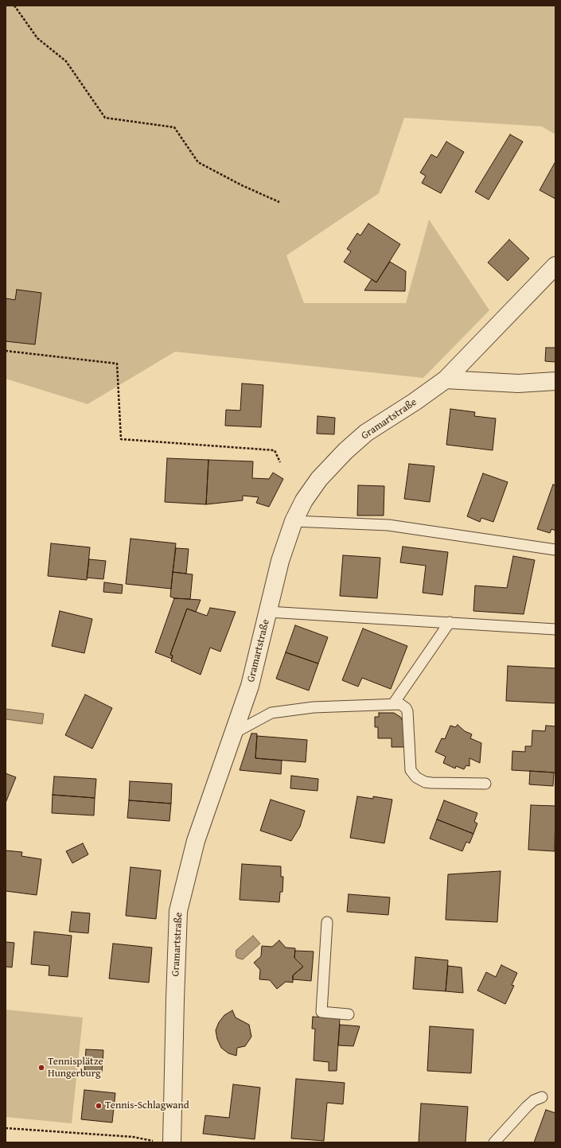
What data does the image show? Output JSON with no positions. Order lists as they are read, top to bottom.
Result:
{
  "streets": {
    "street": ["Gramartstraße"]
  },
  "places": ["Tennisplätze Hungerburg", "Tennis-Schlagwand"]
}
